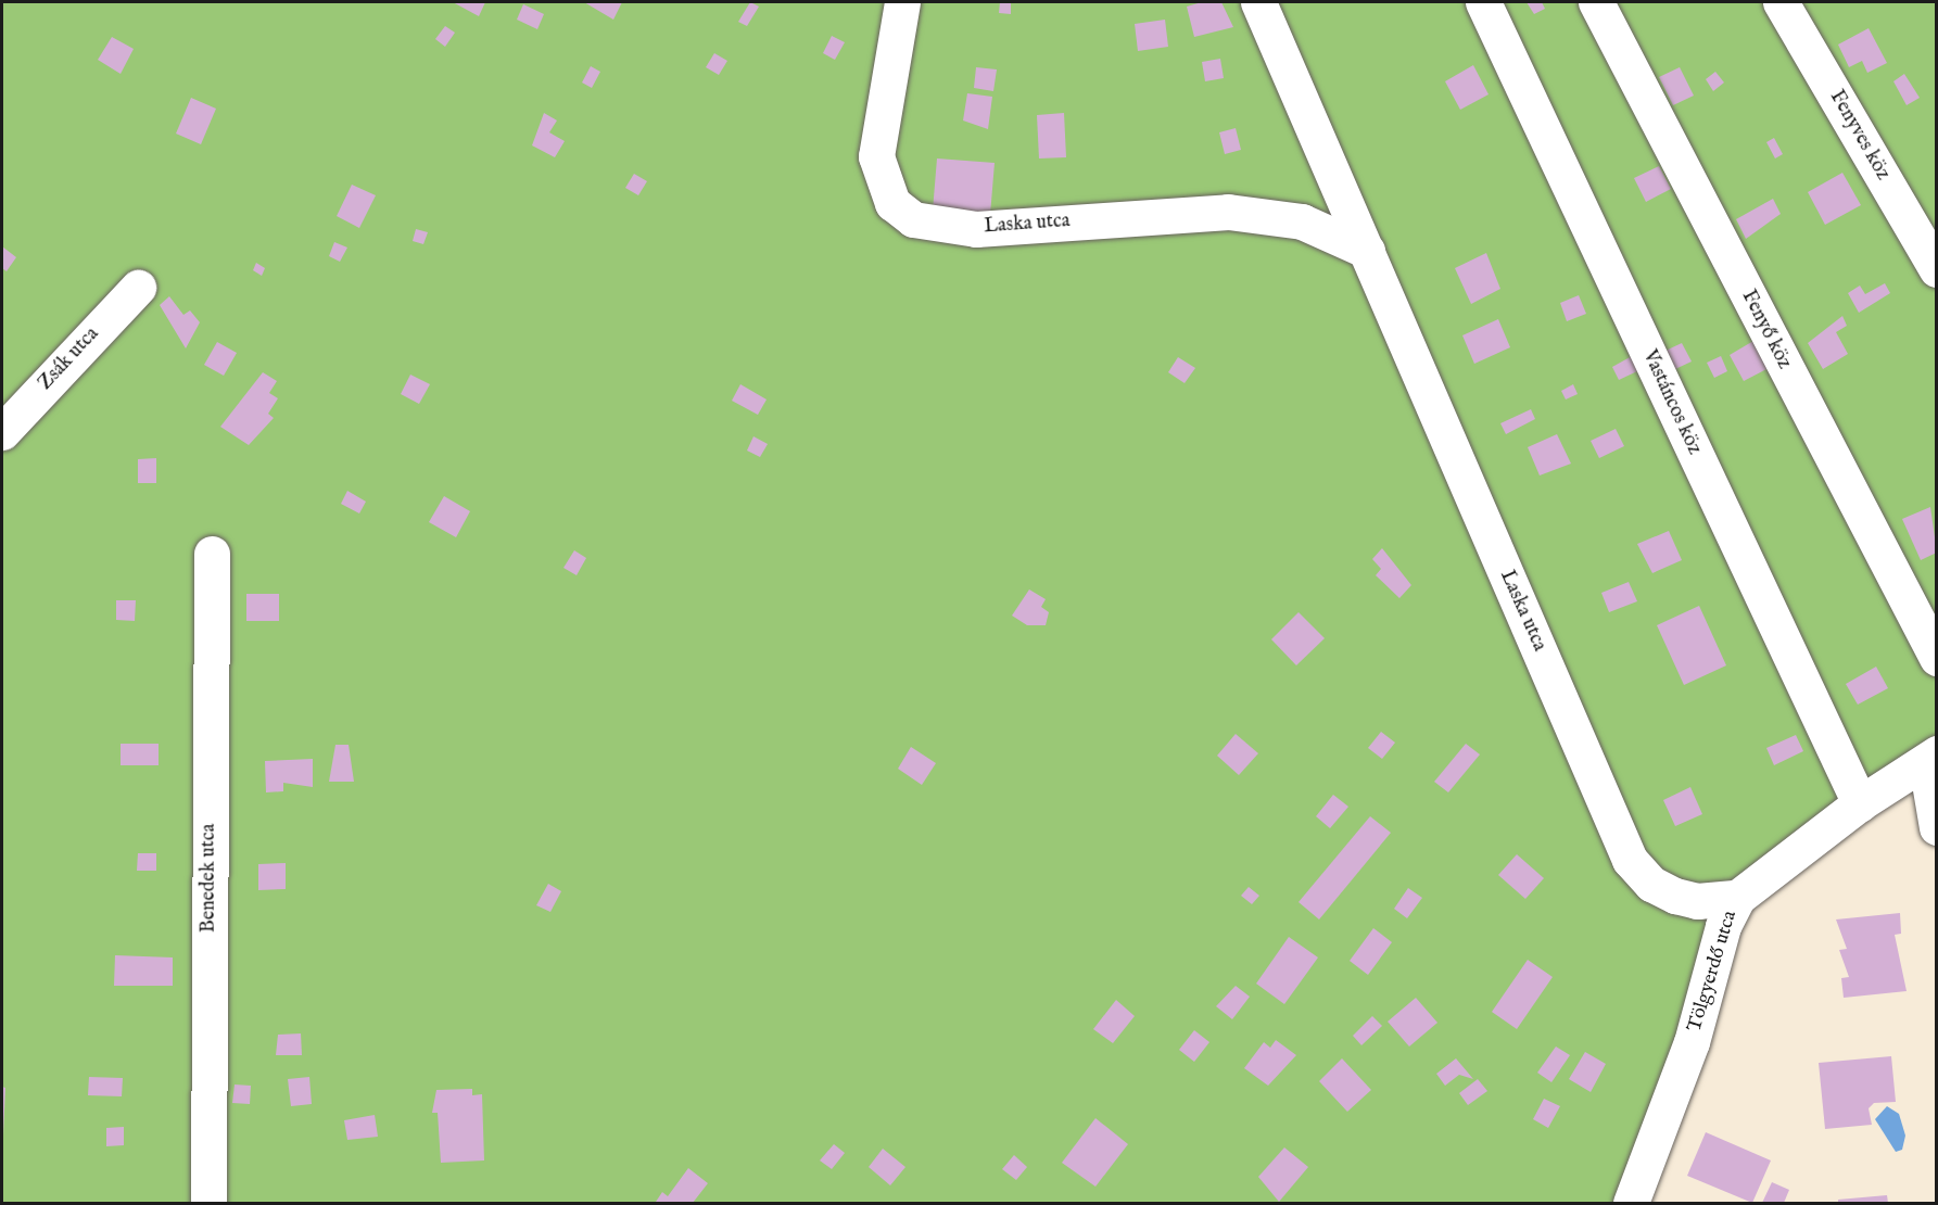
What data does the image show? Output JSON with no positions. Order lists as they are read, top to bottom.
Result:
{
  "streets": {
    "street": [
      "Fenyves köz",
      "Laska utca",
      "Fenyő köz",
      "Zsák utca",
      "Vastáncos köz",
      "Benedek utca",
      "Tölgyerdő utca"
    ]
  },
  "crossings": [
    ["Laska utca", "Tölgyerdő utca"],
    ["Vastáncos köz", "Tölgyerdő utca"]
  ]
}
